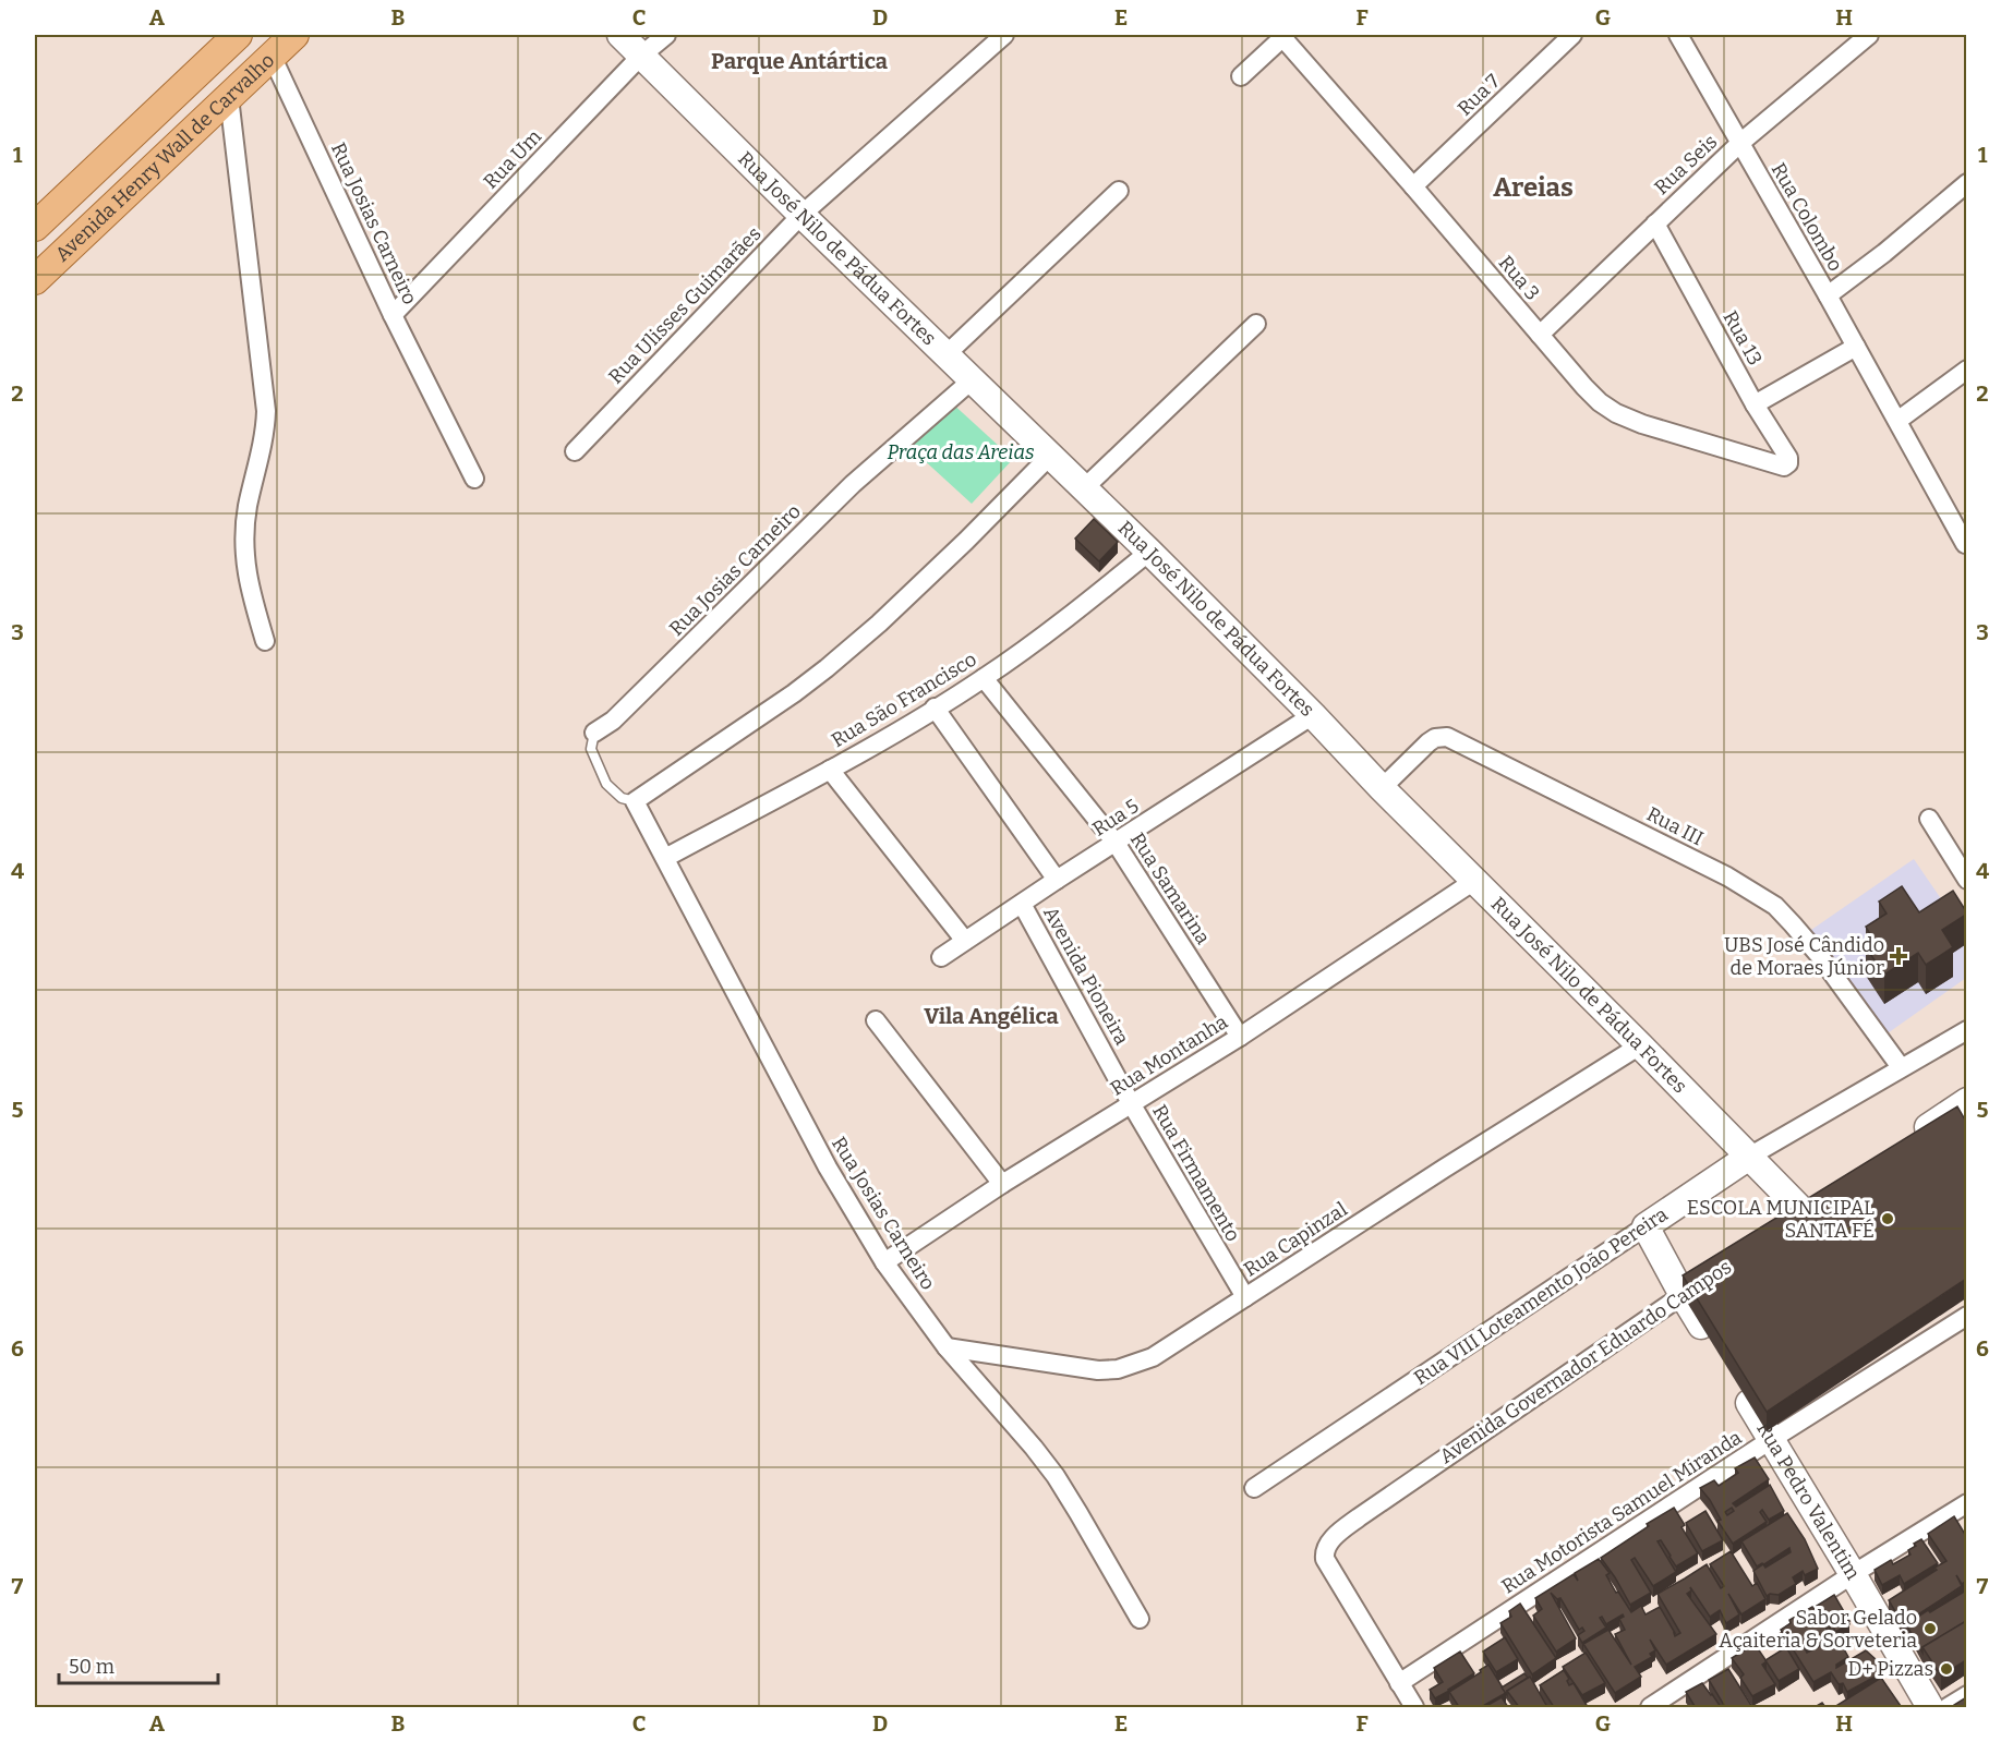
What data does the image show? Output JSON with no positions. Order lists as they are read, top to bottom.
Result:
{
  "streets": {
    "main road": ["Avenida Henry Wall de Carvalho"],
    "street": [
      "Rua 7",
      "Rua Um",
      "Rua Seis",
      "Rua Colombo",
      "Rua Josias Carneiro",
      "Rua José Nilo de Pádua Fortes",
      "Rua 3",
      "Rua Ulisses Guimarães",
      "Rua 13",
      "Rua São Francisco",
      "Rua 5",
      "Rua III",
      "Rua Samarina",
      "Avenida Pioneira",
      "Rua Montanha",
      "Rua Firmamento",
      "Rua Capinzal",
      "Rua VIII Loteamento João Pereira",
      "Avenida Governador Eduardo Campos",
      "Rua Pedro Valentim",
      "Rua Motorista Samuel Miranda"
    ]
  },
  "crossings": [
    ["Rua 7", "Rua 3"],
    ["Avenida Henry Wall de Carvalho", "Rua Josias Carneiro"],
    ["Rua Um", "Rua Josias Carneiro"],
    ["Rua Um", "Rua José Nilo de Pádua Fortes"],
    ["Rua Seis", "Rua Colombo"],
    ["Rua Seis", "Rua 3"],
    ["Rua Seis", "Rua 13"],
    ["Rua Josias Carneiro", "Rua José Nilo de Pádua Fortes"],
    ["Rua Josias Carneiro", "Rua São Francisco"],
    ["Rua Josias Carneiro", "Rua Montanha"],
    ["Rua Josias Carneiro", "Rua Capinzal"],
    ["Rua José Nilo de Pádua Fortes", "Rua Ulisses Guimarães"],
    ["Rua José Nilo de Pádua Fortes", "Rua São Francisco"],
    ["Rua José Nilo de Pádua Fortes", "Rua 5"],
    ["Rua José Nilo de Pádua Fortes", "Rua III"],
    ["Rua José Nilo de Pádua Fortes", "Rua Montanha"],
    ["Rua José Nilo de Pádua Fortes", "Rua Capinzal"],
    ["Rua José Nilo de Pádua Fortes", "Rua VIII Loteamento João Pereira"],
    ["Rua 3", "Rua 13"],
    ["Rua São Francisco", "Rua Samarina"],
    ["Rua 5", "Rua Samarina"],
    ["Rua 5", "Avenida Pioneira"],
    ["Rua III", "Rua VIII Loteamento João Pereira"],
    ["Rua Samarina", "Rua Montanha"],
    ["Avenida Pioneira", "Rua Montanha"],
    ["Avenida Pioneira", "Rua Firmamento"],
    ["Rua Montanha", "Rua Firmamento"],
    ["Rua Firmamento", "Rua Capinzal"],
    ["Avenida Governador Eduardo Campos", "Rua Motorista Samuel Miranda"],
    ["Rua Pedro Valentim", "Rua Motorista Samuel Miranda"]
  ],
  "districts": ["Parque Antártica", "Areias", "Vila Angélica"],
  "parks": ["Praça das Areias"],
  "places": {
    "health": ["UBS José Cândido de Moraes Júnior"],
    "other": ["ESCOLA MUNICIPAL SANTA FÉ", "Sabor Gelado Açaiteria & Sorveteria", "D+ Pizzas"]
  },
  "scale_bar": "50 m",
  "grid": {
    "columns": [
      "A",
      "B",
      "C",
      "D",
      "E",
      "F",
      "G",
      "H"
    ],
    "rows": [
      "1",
      "2",
      "3",
      "4",
      "5",
      "6",
      "7"
    ]
  }
}
